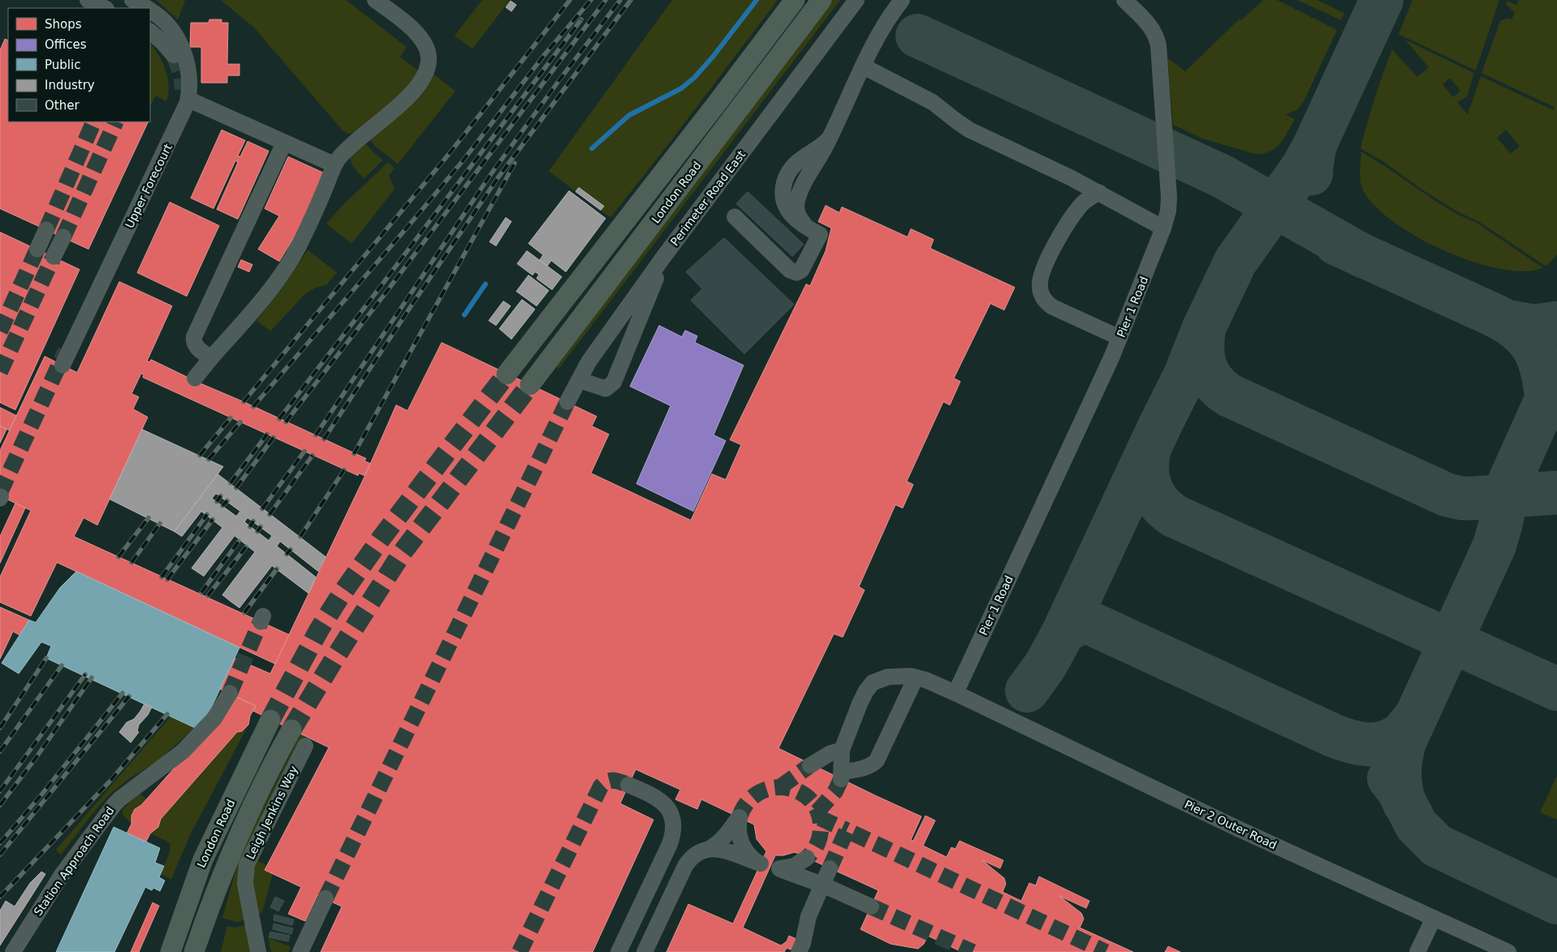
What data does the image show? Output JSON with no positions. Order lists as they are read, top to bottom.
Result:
{
  "streets": {
    "main road": ["London Road"],
    "street": [
      "Upper Forecourt",
      "Perimeter Road East",
      "Pier 1 Road",
      "Leigh Jenkins Way",
      "Pier 2 Outer Road",
      "Station Approach Road"
    ]
  },
  "crossings": [
    ["Pier 1 Road", "Pier 2 Outer Road"]
  ],
  "legend": [
    "Shops",
    "Offices",
    "Public",
    "Industry",
    "Other"
  ]
}
